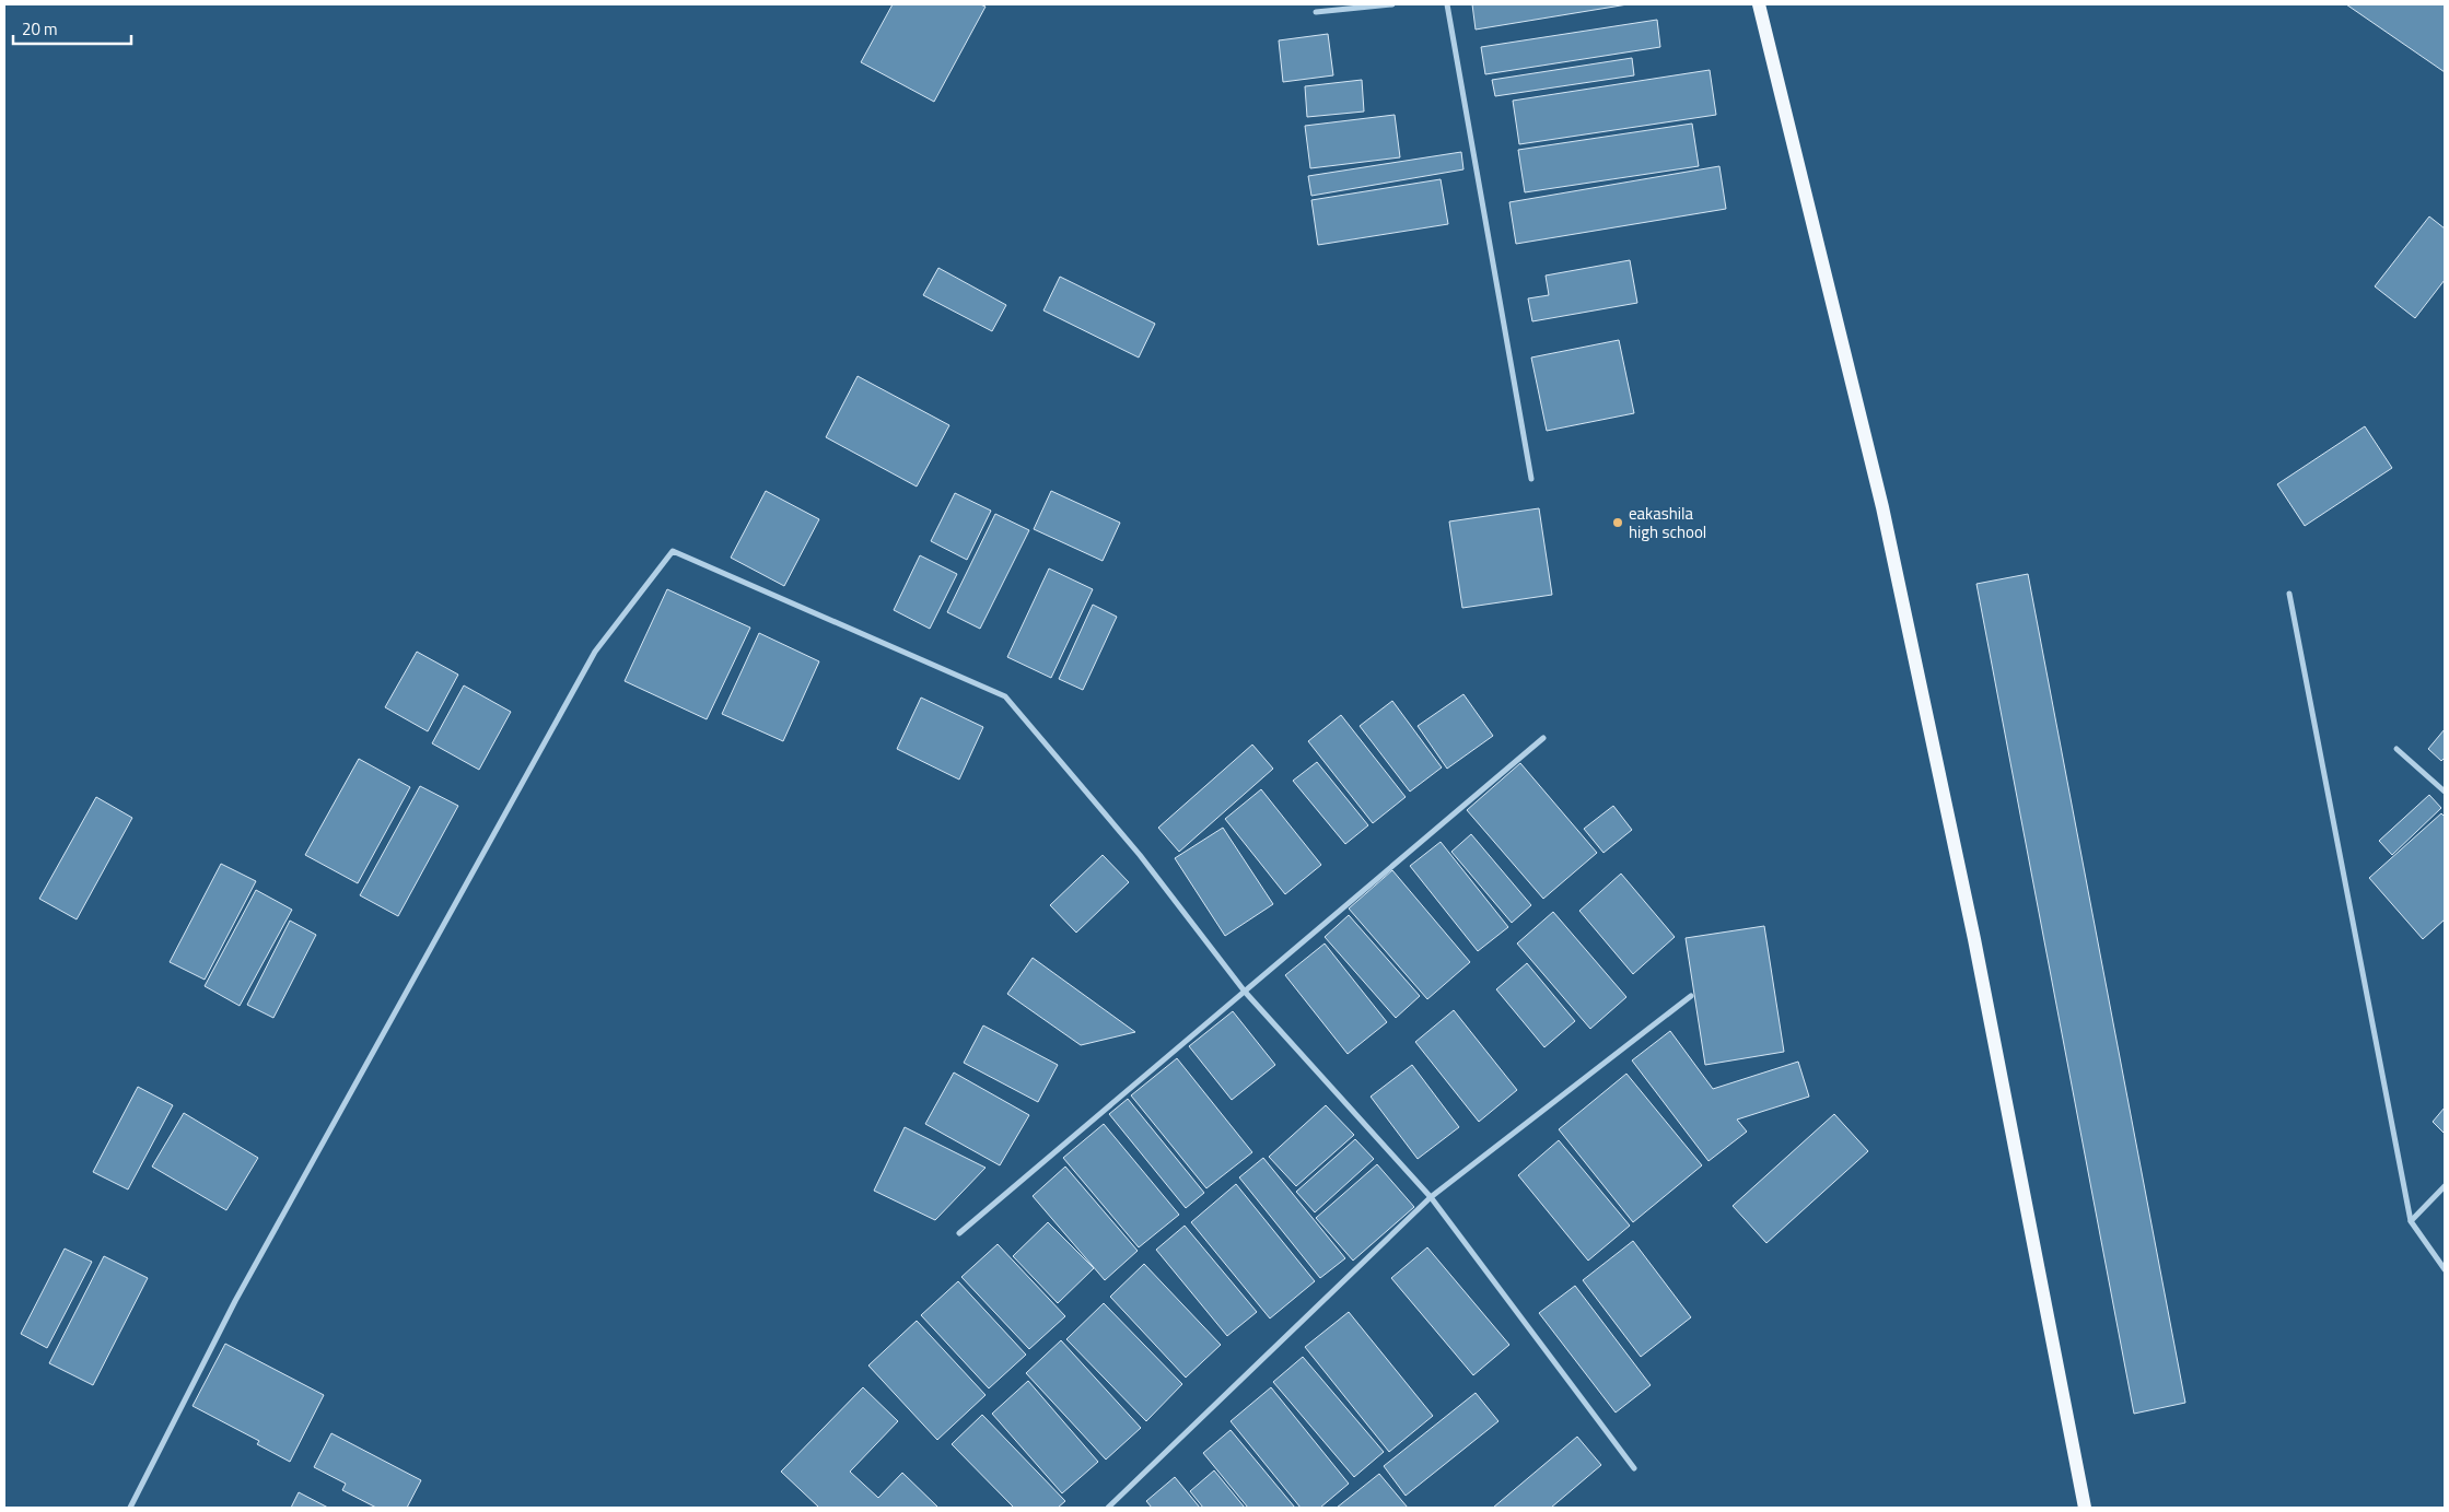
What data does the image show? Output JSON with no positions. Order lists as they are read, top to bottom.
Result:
{
  "places": ["eakashila high school"],
  "scale_bar": "20 m"
}
